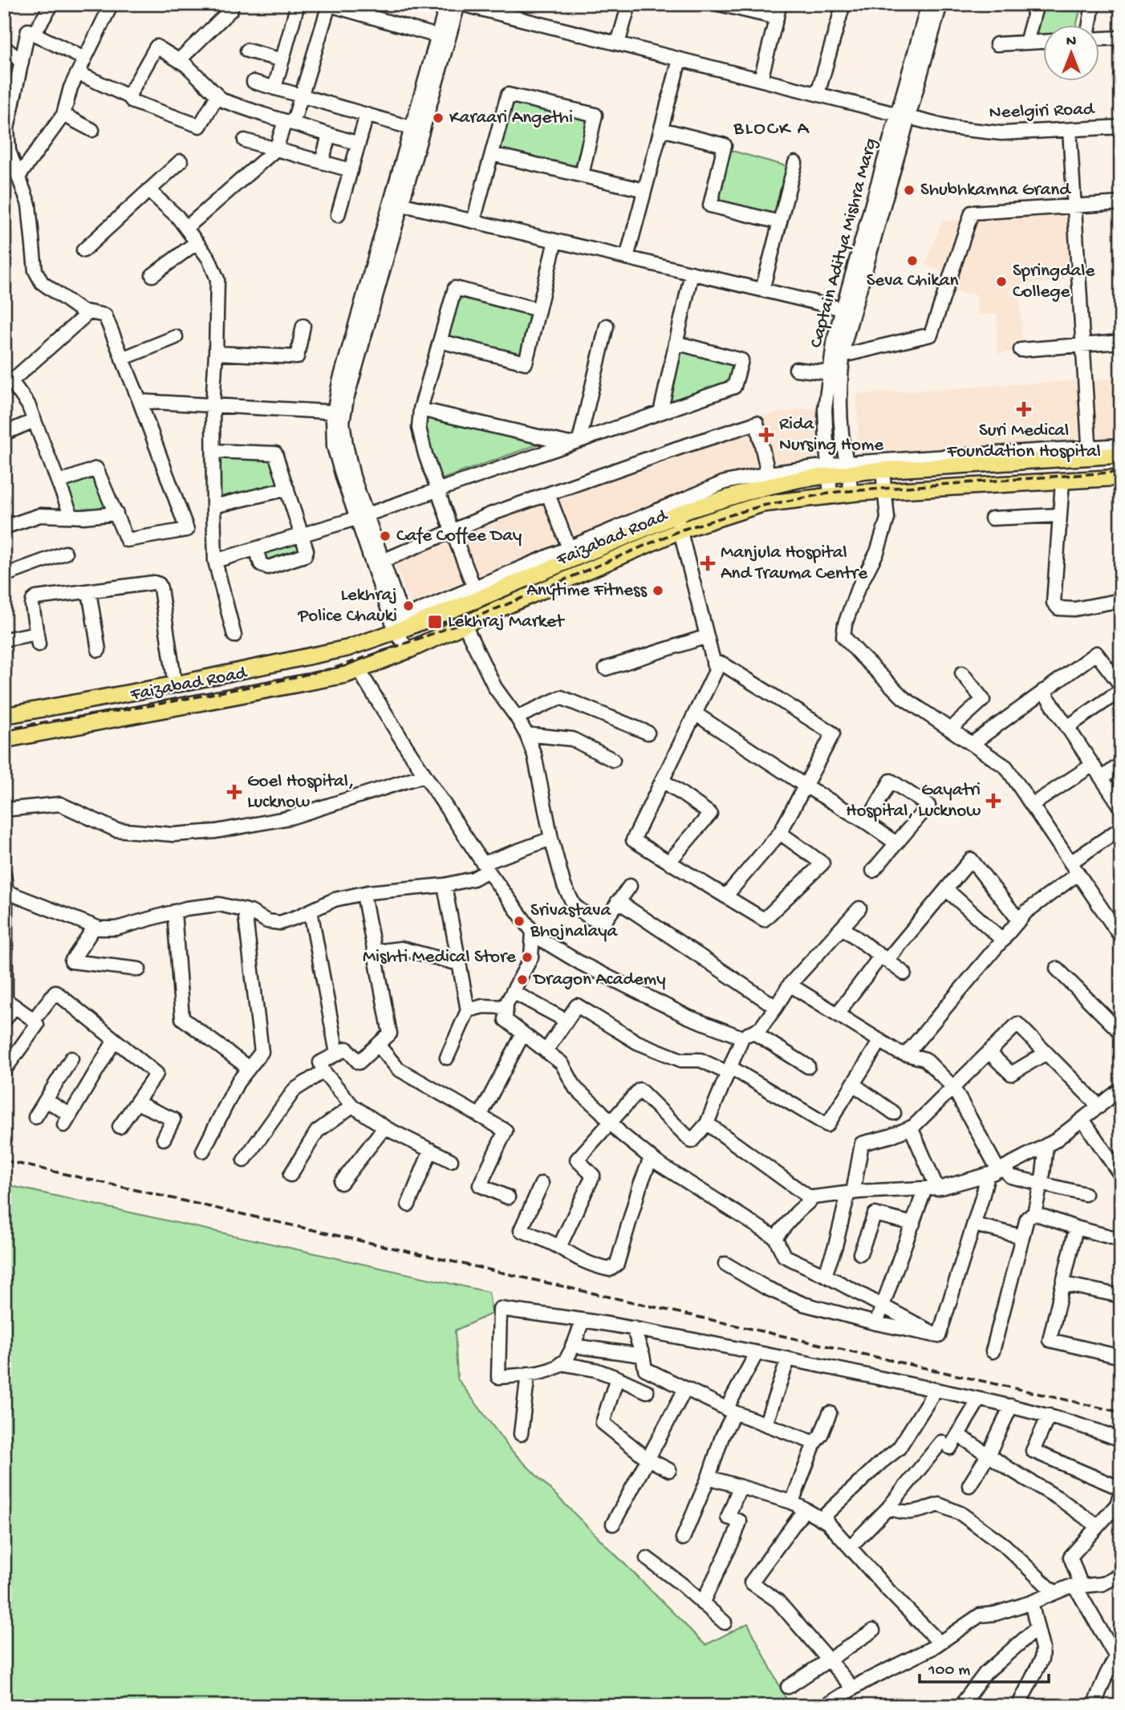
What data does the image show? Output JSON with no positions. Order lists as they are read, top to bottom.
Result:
{
  "streets": {
    "main road": ["Faizabad Road"],
    "street": ["Neelgiri Road", "Captain Aditya Mishra Marg"]
  },
  "crossings": [
    ["Neelgiri Road", "Captain Aditya Mishra Marg"],
    ["Captain Aditya Mishra Marg", "Faizabad Road"]
  ],
  "districts": ["BLOCK A"],
  "places": {
    "other": [
      "Karaari Angethi",
      "Shubhkamna Grand",
      "Seva Chikan",
      "Springdale College",
      "Cafe Coffee Day",
      "Anytime Fitness",
      "Lekhraj Police Chauki",
      "Srivastava Bhojnalaya",
      "Mishti Medical Store",
      "Dragon Academy"
    ],
    "health": [
      "Suri Medical Foundation Hospital",
      "Rida Nursing Home",
      "Manjula Hospital And Trauma Centre",
      "Goel Hospital, Lucknow",
      "Gayatri Hospital, Lucknow"
    ],
    "transit": ["Lekhraj Market"]
  },
  "scale_bar": "100 m",
  "north": "top"
}
